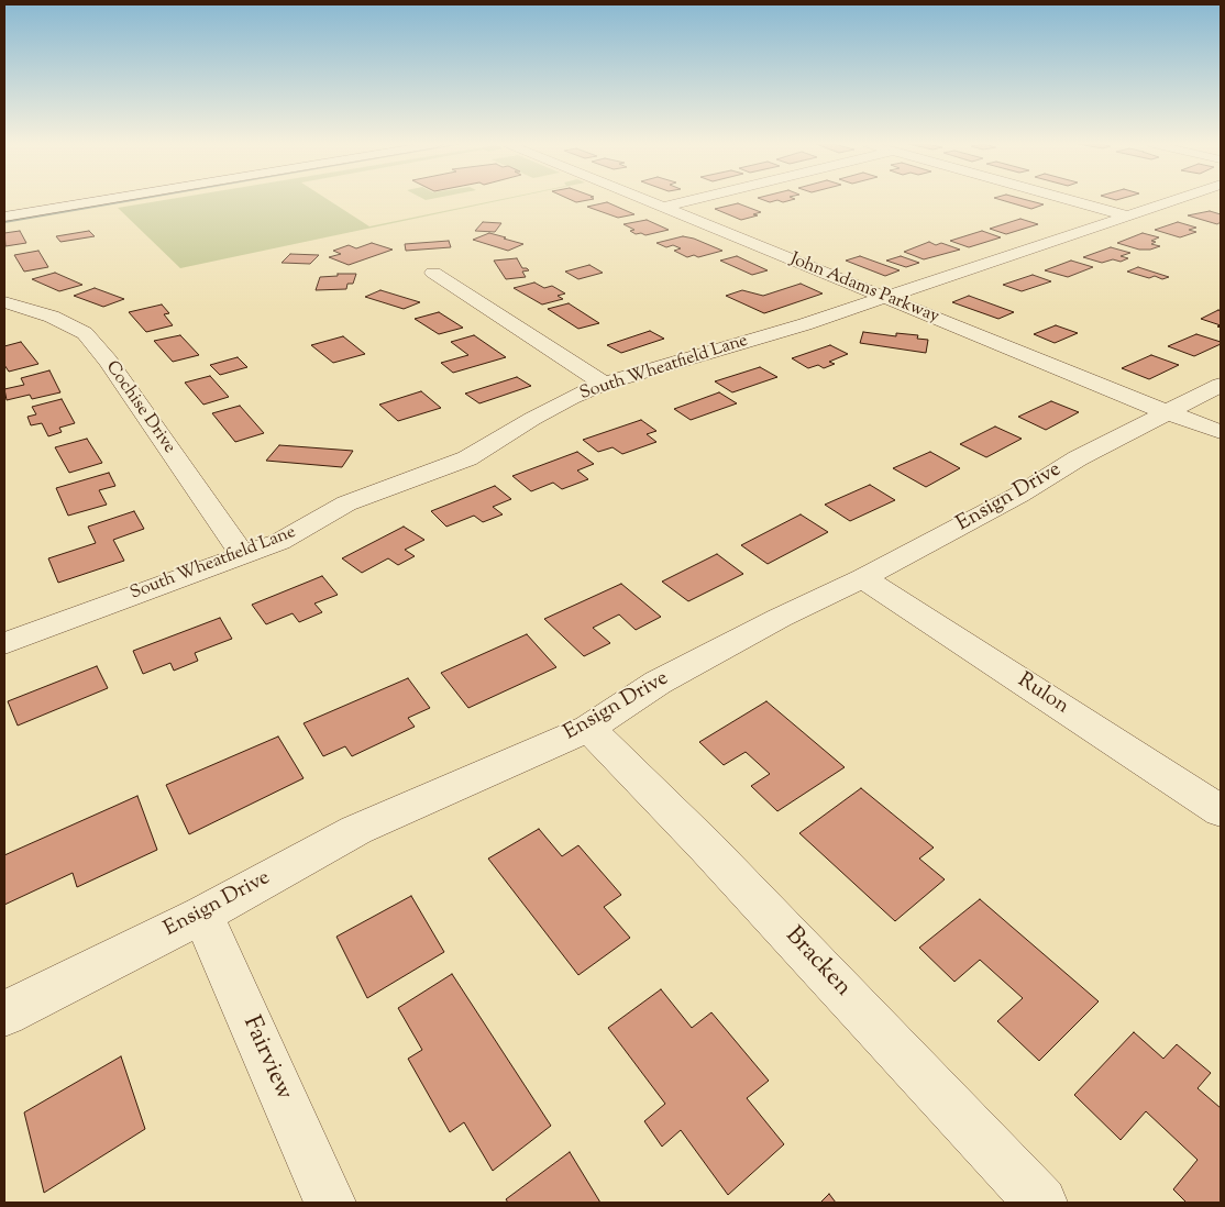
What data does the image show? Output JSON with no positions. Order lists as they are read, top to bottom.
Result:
{
  "streets": {
    "street": [
      "John Adams Parkway",
      "South Wheatfield Lane",
      "Cochise Drive",
      "Ensign Drive",
      "Rulon",
      "Bracken",
      "Fairview"
    ]
  },
  "crossings": [
    ["John Adams Parkway", "South Wheatfield Lane"],
    ["John Adams Parkway", "Ensign Drive"],
    ["South Wheatfield Lane", "Cochise Drive"],
    ["Ensign Drive", "Rulon"],
    ["Ensign Drive", "Bracken"],
    ["Ensign Drive", "Fairview"]
  ]
}
